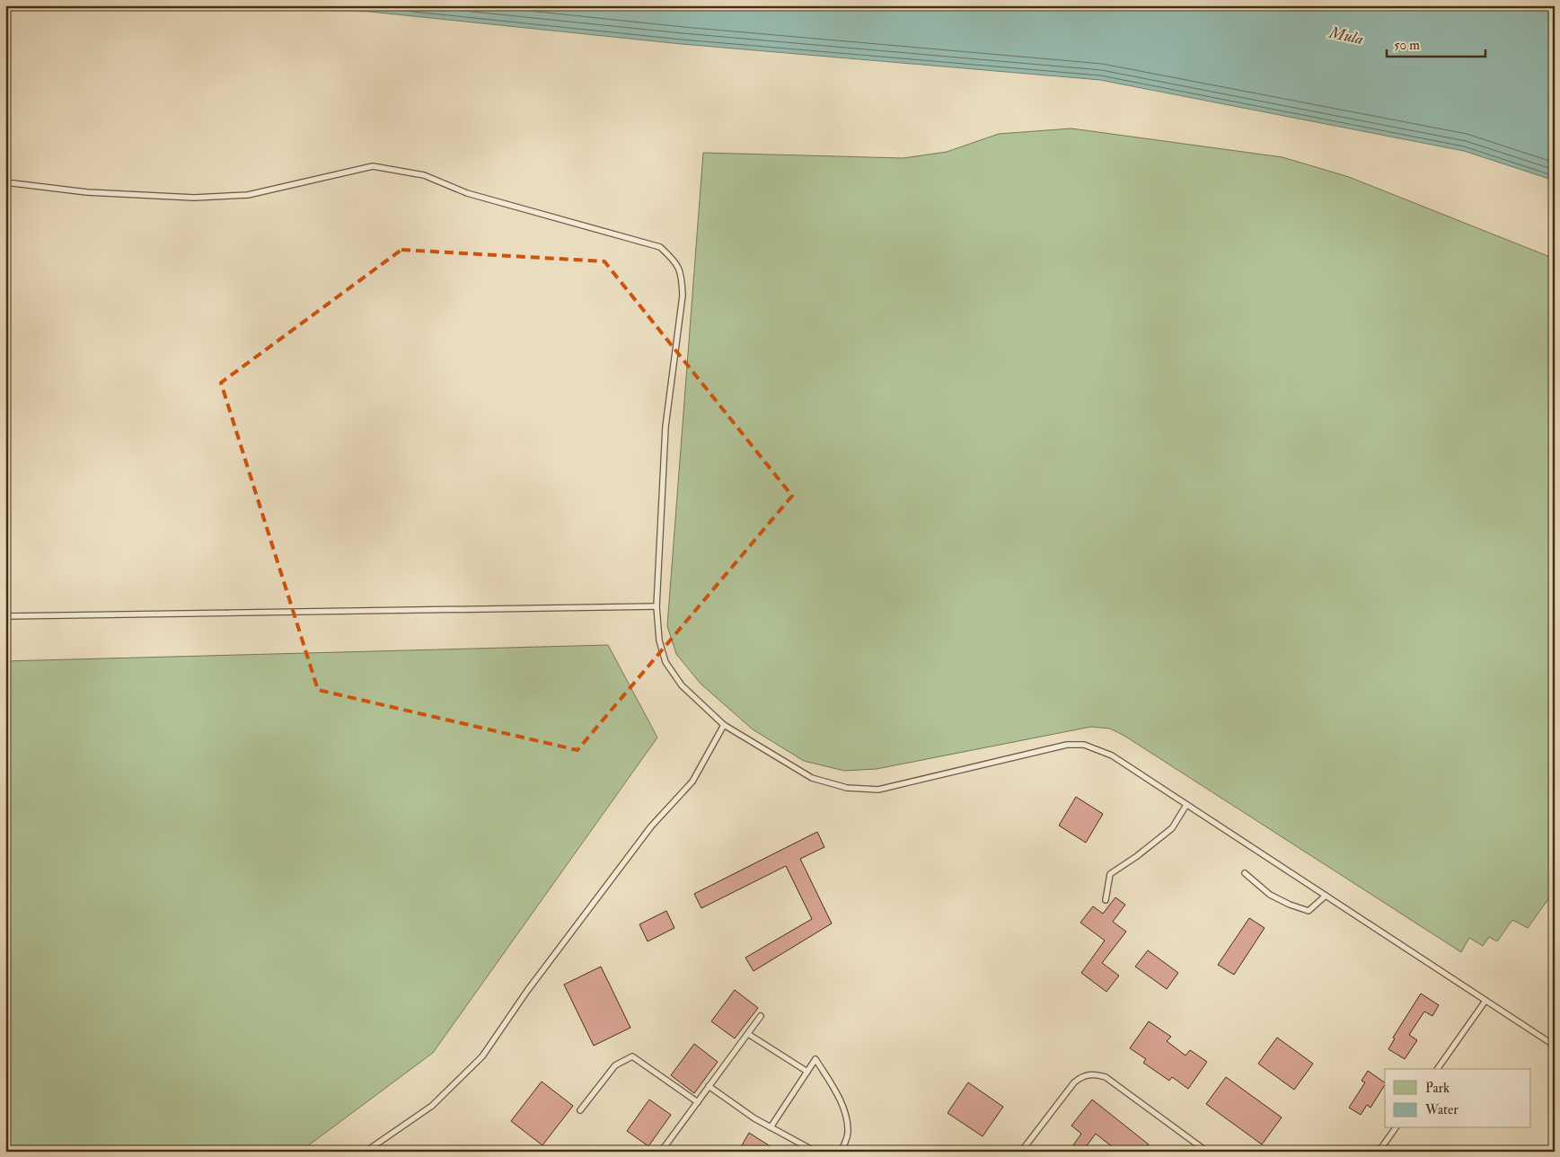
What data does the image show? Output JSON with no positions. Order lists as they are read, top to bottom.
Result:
{
  "water": ["Mula"],
  "legend": ["Park", "Water"],
  "scale_bar": "50 m"
}
